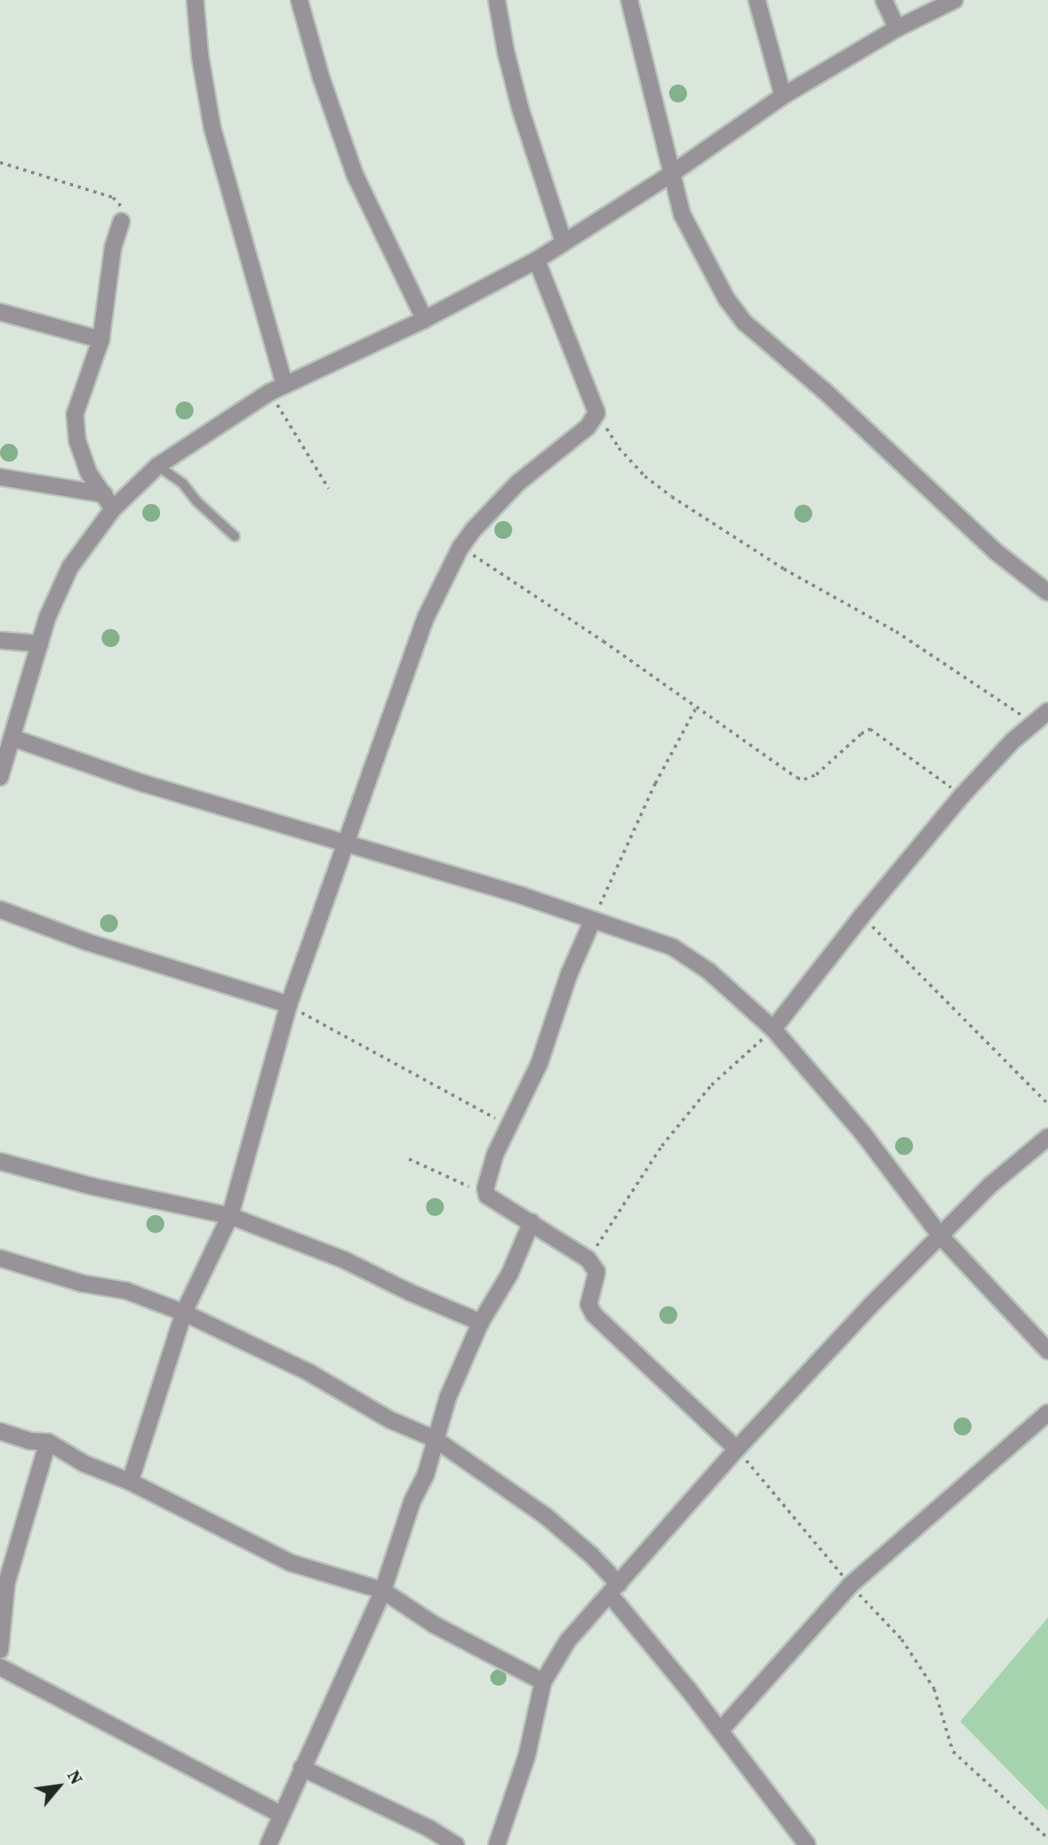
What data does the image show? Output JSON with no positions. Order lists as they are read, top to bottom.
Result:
{
  "north": "top right"
}
